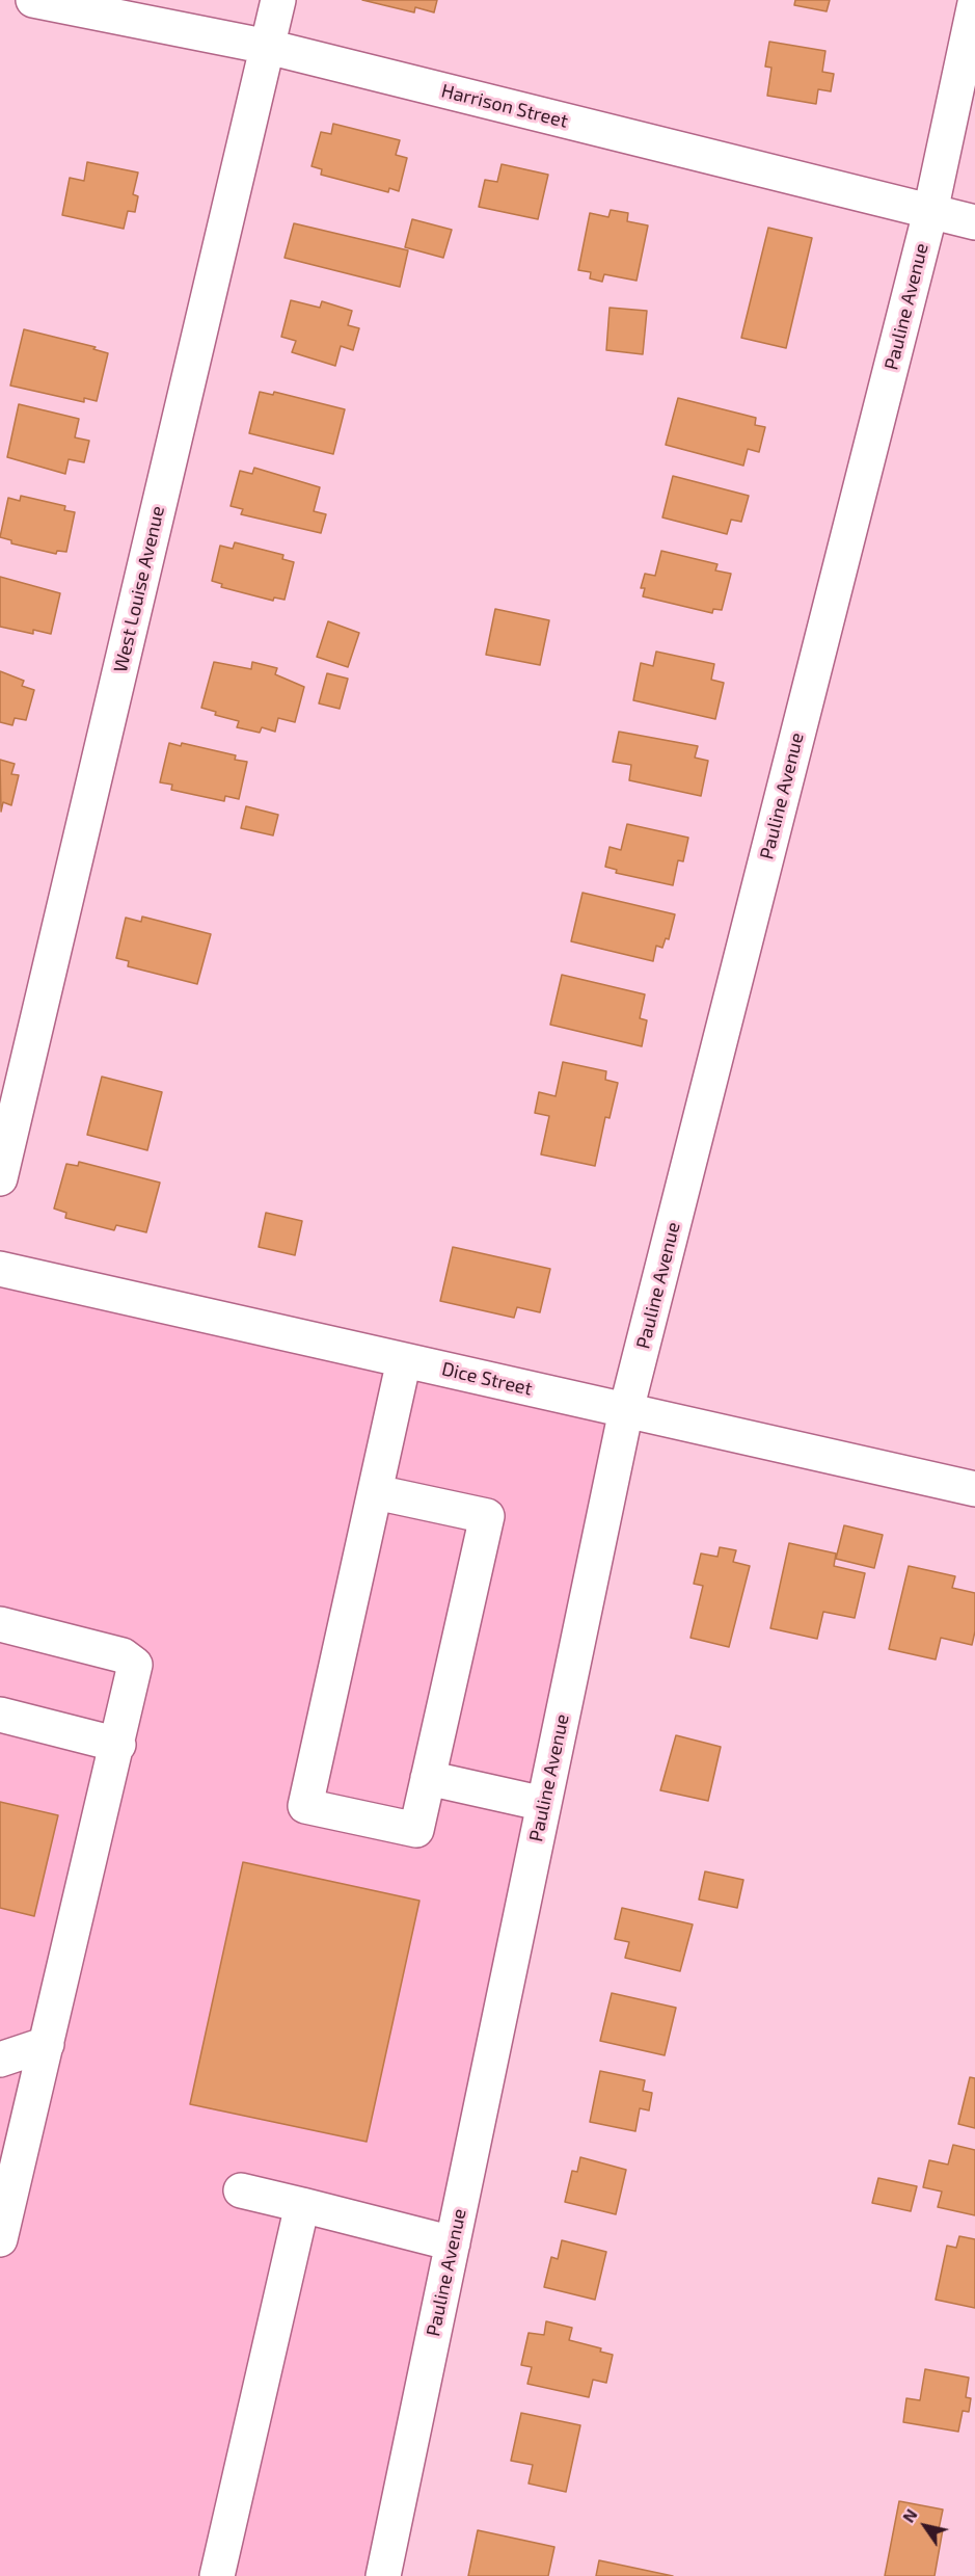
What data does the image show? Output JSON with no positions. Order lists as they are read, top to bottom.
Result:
{
  "streets": {
    "street": [
      "Harrison Street",
      "Pauline Avenue",
      "West Louise Avenue",
      "Dice Street"
    ]
  },
  "crossings": [
    ["Harrison Street", "Pauline Avenue"],
    ["Harrison Street", "West Louise Avenue"],
    ["Pauline Avenue", "Dice Street"]
  ],
  "north": "top left"
}
